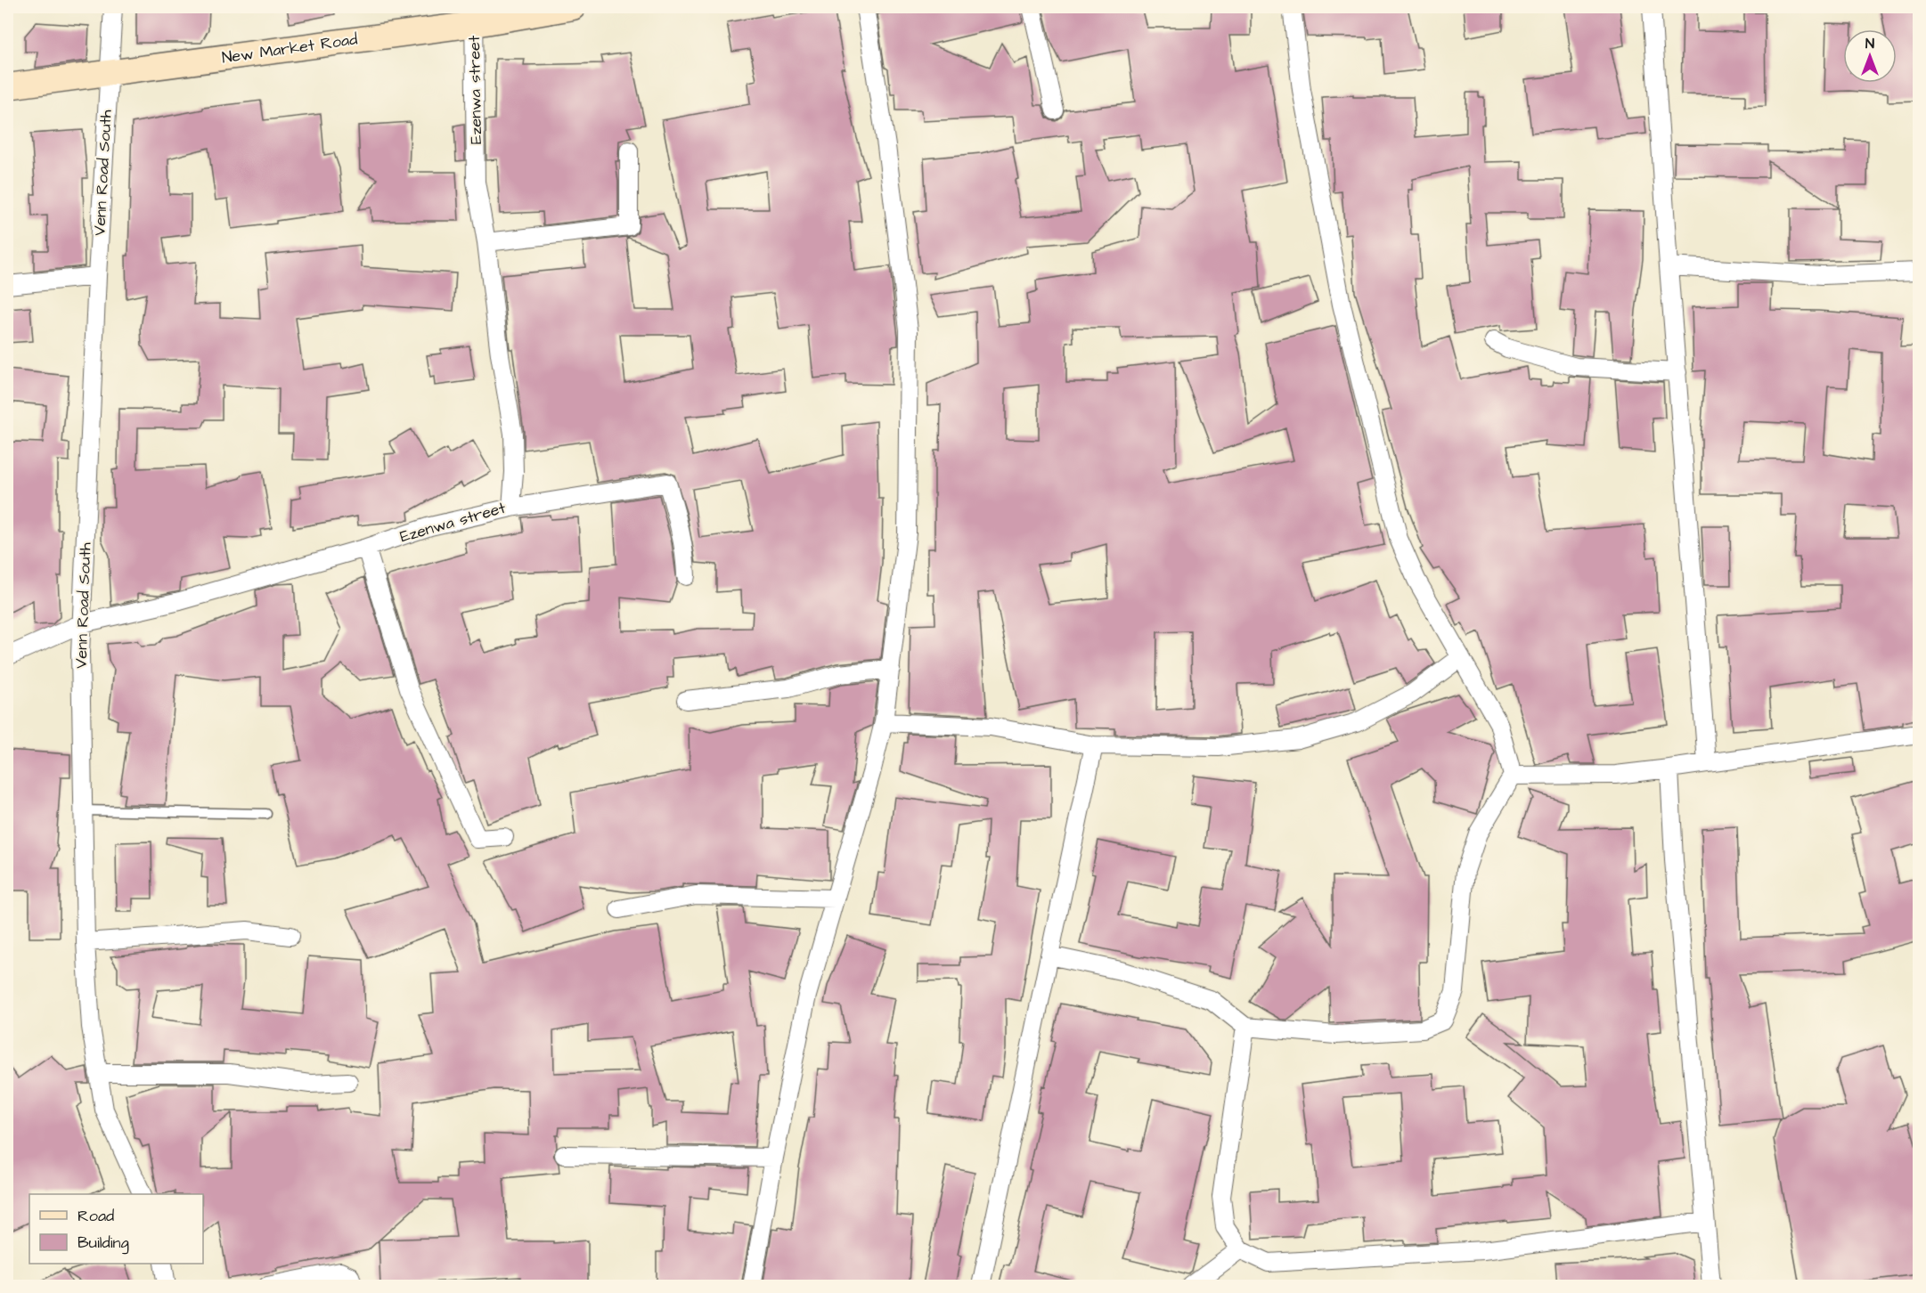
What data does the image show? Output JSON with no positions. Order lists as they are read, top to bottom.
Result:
{
  "streets": {
    "street": ["New Market Road", "Ezenwa street", "Venn Road South"]
  },
  "crossings": [
    ["New Market Road", "Ezenwa street"],
    ["New Market Road", "Venn Road South"],
    ["Ezenwa street", "Venn Road South"]
  ],
  "legend": ["Road", "Building"],
  "north": "top"
}
